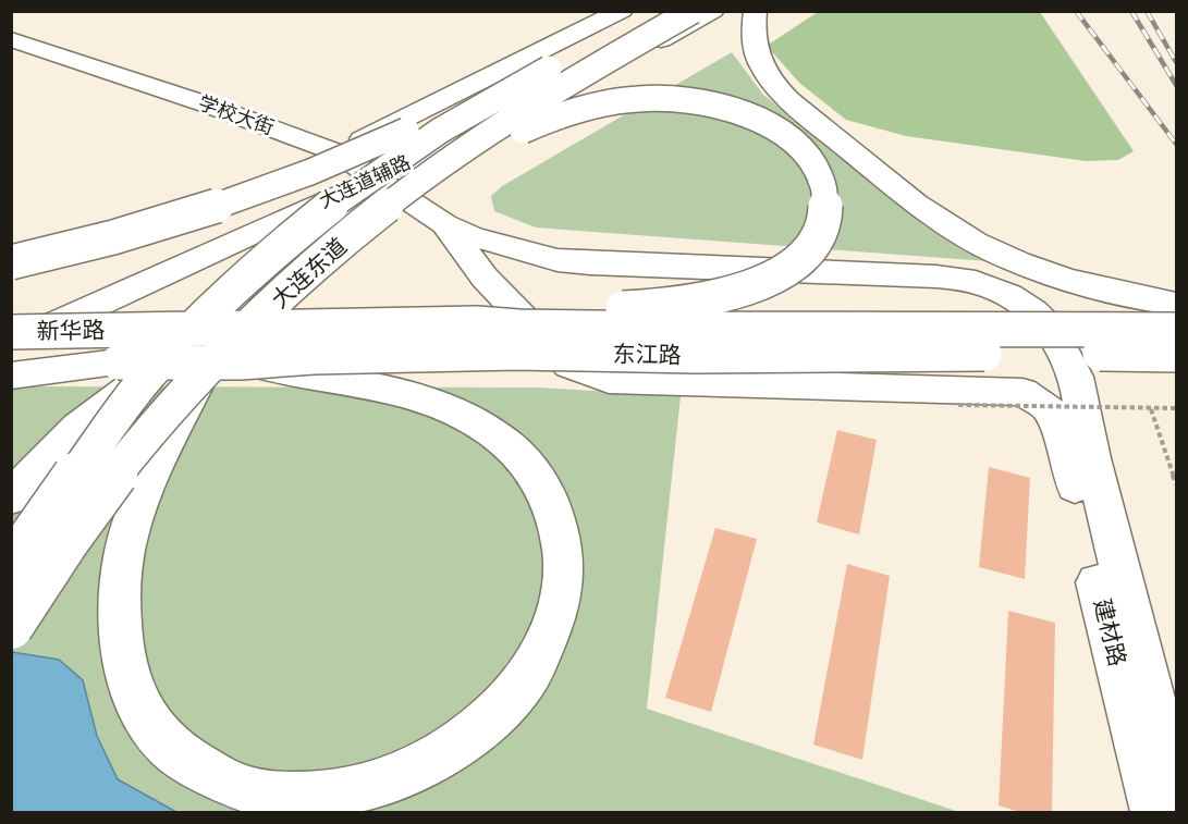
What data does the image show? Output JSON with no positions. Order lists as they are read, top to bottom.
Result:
{
  "streets": {
    "main road": [
      "学校大街",
      "大连道辅路",
      "大连东道",
      "新华路",
      "东江路",
      "建材路"
    ]
  },
  "crossings": [
    ["学校大街", "大连道辅路"],
    ["大连东道", "新华路"],
    ["大连东道", "东江路"],
    ["新华路", "东江路"]
  ]
}
